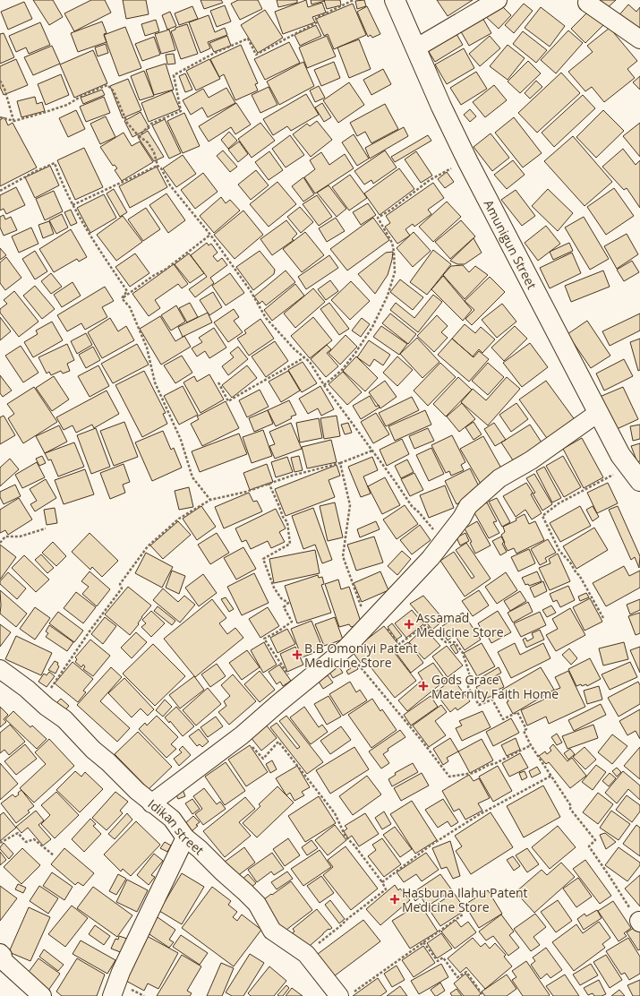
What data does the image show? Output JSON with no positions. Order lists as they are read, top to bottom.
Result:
{
  "streets": {
    "main road": ["Amunigun Street"],
    "street": ["Idikan street"]
  },
  "places": {
    "health": [
      "Assamad Medicine Store",
      "B.B Omoniyi Patent Medicine Store",
      "Gods Grace Maternity Faith Home",
      "Hasbuna Ilahu Patent Medicine Store"
    ]
  }
}
